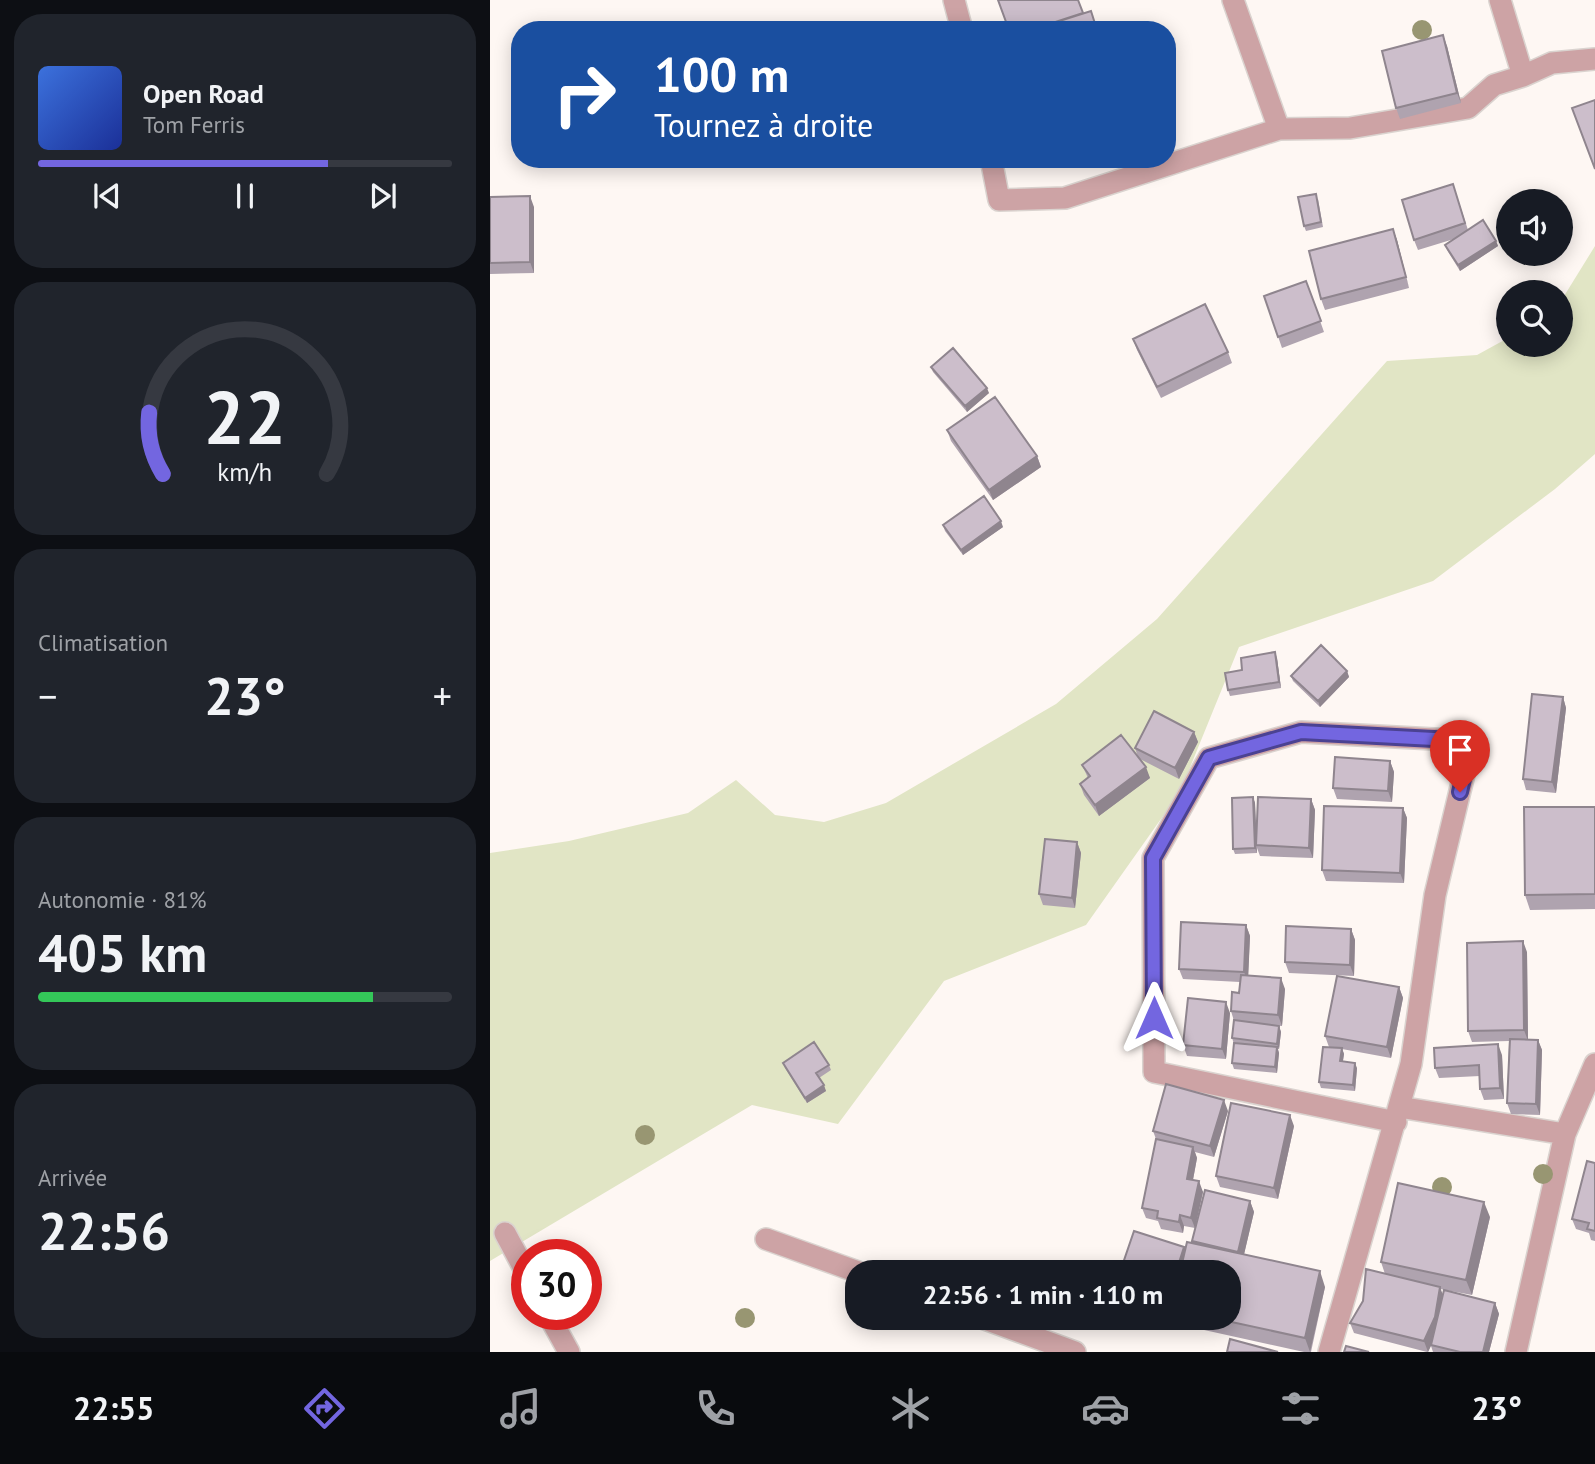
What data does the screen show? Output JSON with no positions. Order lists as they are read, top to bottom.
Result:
{
  "page": {
    "turn": ["100 m", "Tournez à droite"],
    "song": ["Open Road", "Tom Ferris"],
    "tile": [
      "Climatisation",
      ["Autonomie · 81%", "405 km"],
      ["Arrivée", "22:56"]
    ],
    "heat": ["−", "23°", "+"],
    "limit": "30",
    "trip": "22:56 · 1 min · 110 m",
    "tabs": ["22:55", "23°"],
    "gauge": ["22", "km/h"]
  }
}
